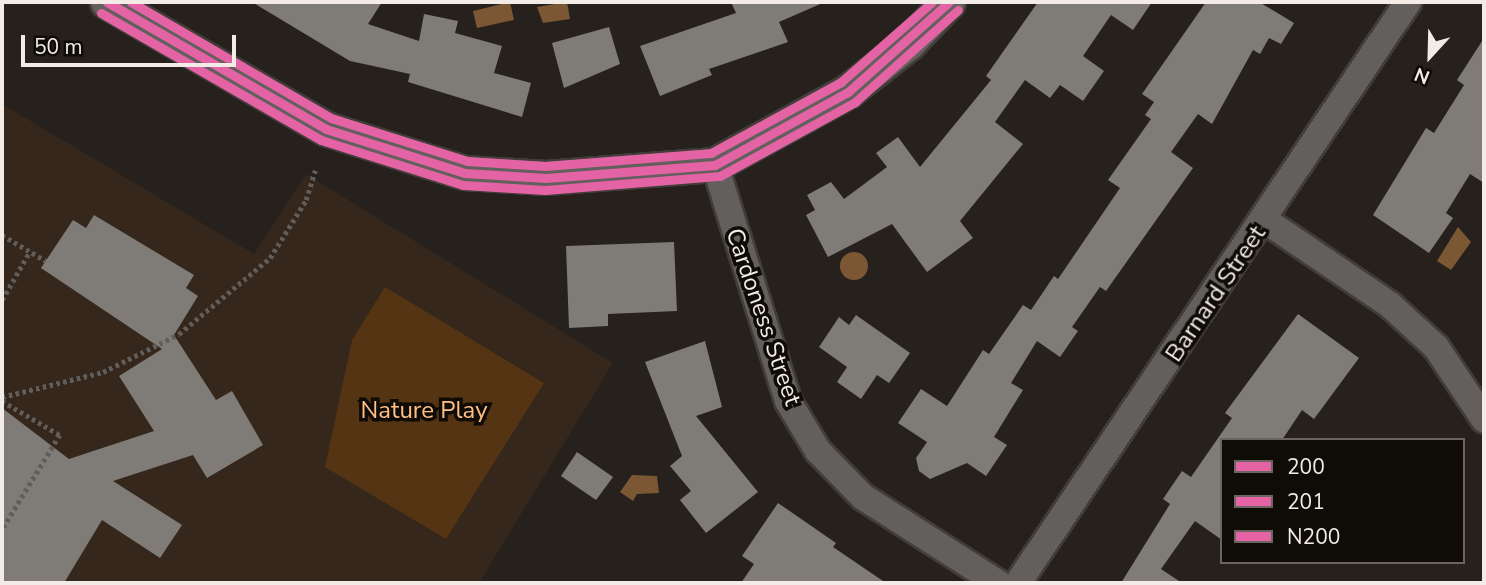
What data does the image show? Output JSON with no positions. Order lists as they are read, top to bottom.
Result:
{
  "streets": {
    "street": ["Barnard Street", "Cardoness Street"]
  },
  "parks": ["Nature Play"],
  "lines": ["transit line 200", "transit line N200", "transit line 201"],
  "legend": ["200", "201", "N200"],
  "scale_bar": "50 m",
  "north": "bottom"
}
